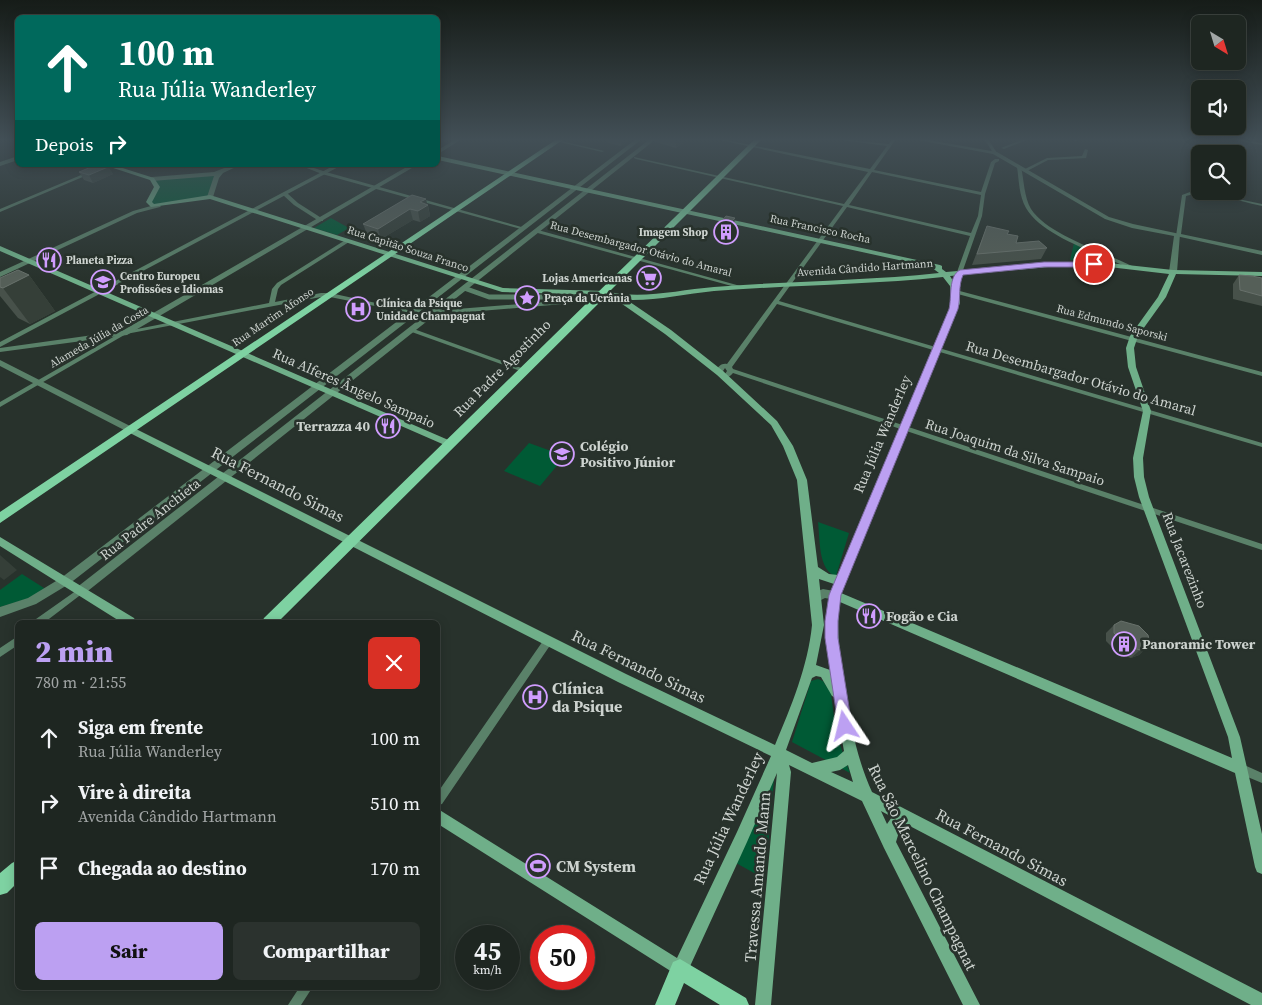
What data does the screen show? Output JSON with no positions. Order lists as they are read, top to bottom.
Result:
{
  "streets": {
    "main road": [
      "Rua Francisco Rocha",
      "Rua Capitão Souza Franco",
      "Avenida Cândido Hartmann",
      "Rua Martim Afonso",
      "Rua Padre Agostinho",
      "Rua Alferes Ângelo Sampaio",
      "Rua Júlia Wanderley",
      "Rua Fernando Simas",
      "Rua Jacarezinho",
      "Rua São Marcelino Champagnat",
      "Travessa Amando Mann"
    ],
    "street": [
      "Rua Desembargador Otávio do Amaral",
      "Rua Edmundo Saporski",
      "Alameda Júlia da Costa",
      "Rua Joaquim da Silva Sampaio",
      "Rua Padre Anchieta"
    ]
  },
  "crossings": [
    ["Rua Francisco Rocha", "Avenida Cândido Hartmann"],
    ["Rua Francisco Rocha", "Rua Padre Agostinho"],
    ["Rua Francisco Rocha", "Rua Júlia Wanderley"],
    ["Rua Francisco Rocha", "Rua Padre Anchieta"],
    ["Rua Capitão Souza Franco", "Rua Martim Afonso"],
    ["Rua Capitão Souza Franco", "Alameda Júlia da Costa"],
    ["Rua Capitão Souza Franco", "Rua Padre Agostinho"],
    ["Rua Capitão Souza Franco", "Rua Padre Anchieta"],
    ["Rua Desembargador Otávio do Amaral", "Avenida Cândido Hartmann"],
    ["Rua Desembargador Otávio do Amaral", "Rua Padre Agostinho"],
    ["Rua Desembargador Otávio do Amaral", "Rua Júlia Wanderley"],
    ["Rua Desembargador Otávio do Amaral", "Rua Padre Anchieta"],
    ["Rua Desembargador Otávio do Amaral", "Rua Jacarezinho"],
    ["Avenida Cândido Hartmann", "Rua Júlia Wanderley"],
    ["Rua Martim Afonso", "Rua Alferes Ângelo Sampaio"],
    ["Rua Martim Afonso", "Rua Fernando Simas"],
    ["Rua Edmundo Saporski", "Rua Júlia Wanderley"],
    ["Alameda Júlia da Costa", "Rua Alferes Ângelo Sampaio"],
    ["Alameda Júlia da Costa", "Rua Fernando Simas"],
    ["Rua Padre Agostinho", "Rua Alferes Ângelo Sampaio"],
    ["Rua Padre Agostinho", "Rua Fernando Simas"],
    ["Rua Alferes Ângelo Sampaio", "Rua Padre Anchieta"],
    ["Rua Júlia Wanderley", "Rua Joaquim da Silva Sampaio"],
    ["Rua Júlia Wanderley", "Rua Fernando Simas"],
    ["Rua Júlia Wanderley", "Rua São Marcelino Champagnat"],
    ["Rua Júlia Wanderley", "Travessa Amando Mann"],
    ["Rua Joaquim da Silva Sampaio", "Rua Jacarezinho"],
    ["Rua Fernando Simas", "Rua Padre Anchieta"],
    ["Rua Fernando Simas", "Rua São Marcelino Champagnat"],
    ["Rua Fernando Simas", "Travessa Amando Mann"]
  ],
  "places": {
    "building": ["Imagem Shop", "Panoramic Tower"],
    "restaurant": ["Planeta Pizza", "Terrazza 40", "Fogão e Cia"],
    "supermarket": ["Lojas Americanas"],
    "school or university": ["Centro Europeu Profissões e Idiomas", "Colégio Positivo Júnior"],
    "place": ["Praça da Ucrânia"],
    "hospital": ["Clínica da Psique Unidade Champagnat", "Clínica da Psique"],
    "sports": ["CM System"]
  },
  "north": "bottom right",
  "page": {
    "turn": ["100 m", "Rua Júlia Wanderley"],
    "then": "Depois",
    "heading": ["2 min", "780 m · 21:55"],
    "list": [
      {
        "name": "Siga em frente",
        "note": "Rua Júlia Wanderley",
        "value": "100 m"
      },
      {
        "name": "Vire à direita",
        "note": "Avenida Cândido Hartmann",
        "value": "510 m"
      },
      {
        "name": "Chegada ao destino",
        "value": "170 m"
      }
    ],
    "buttons": ["Sair", "Compartilhar"],
    "speed": "45 km/h",
    "limit": "50"
  }
}
